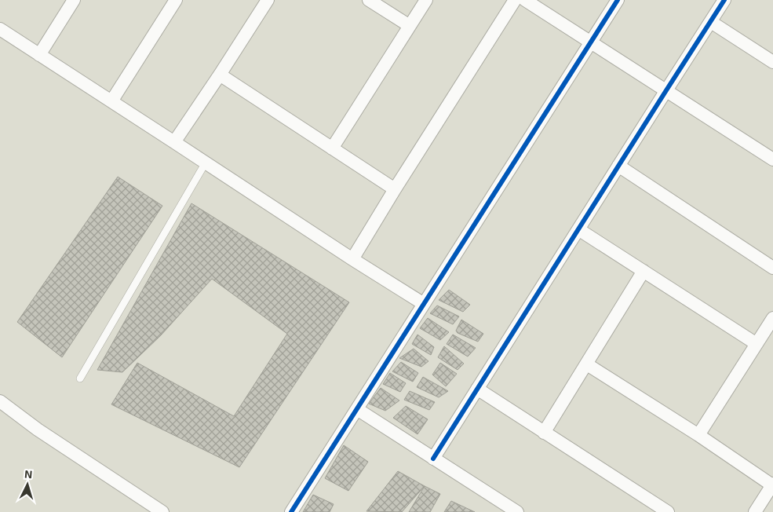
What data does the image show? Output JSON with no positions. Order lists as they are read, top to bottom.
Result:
{
  "north": "top"
}
